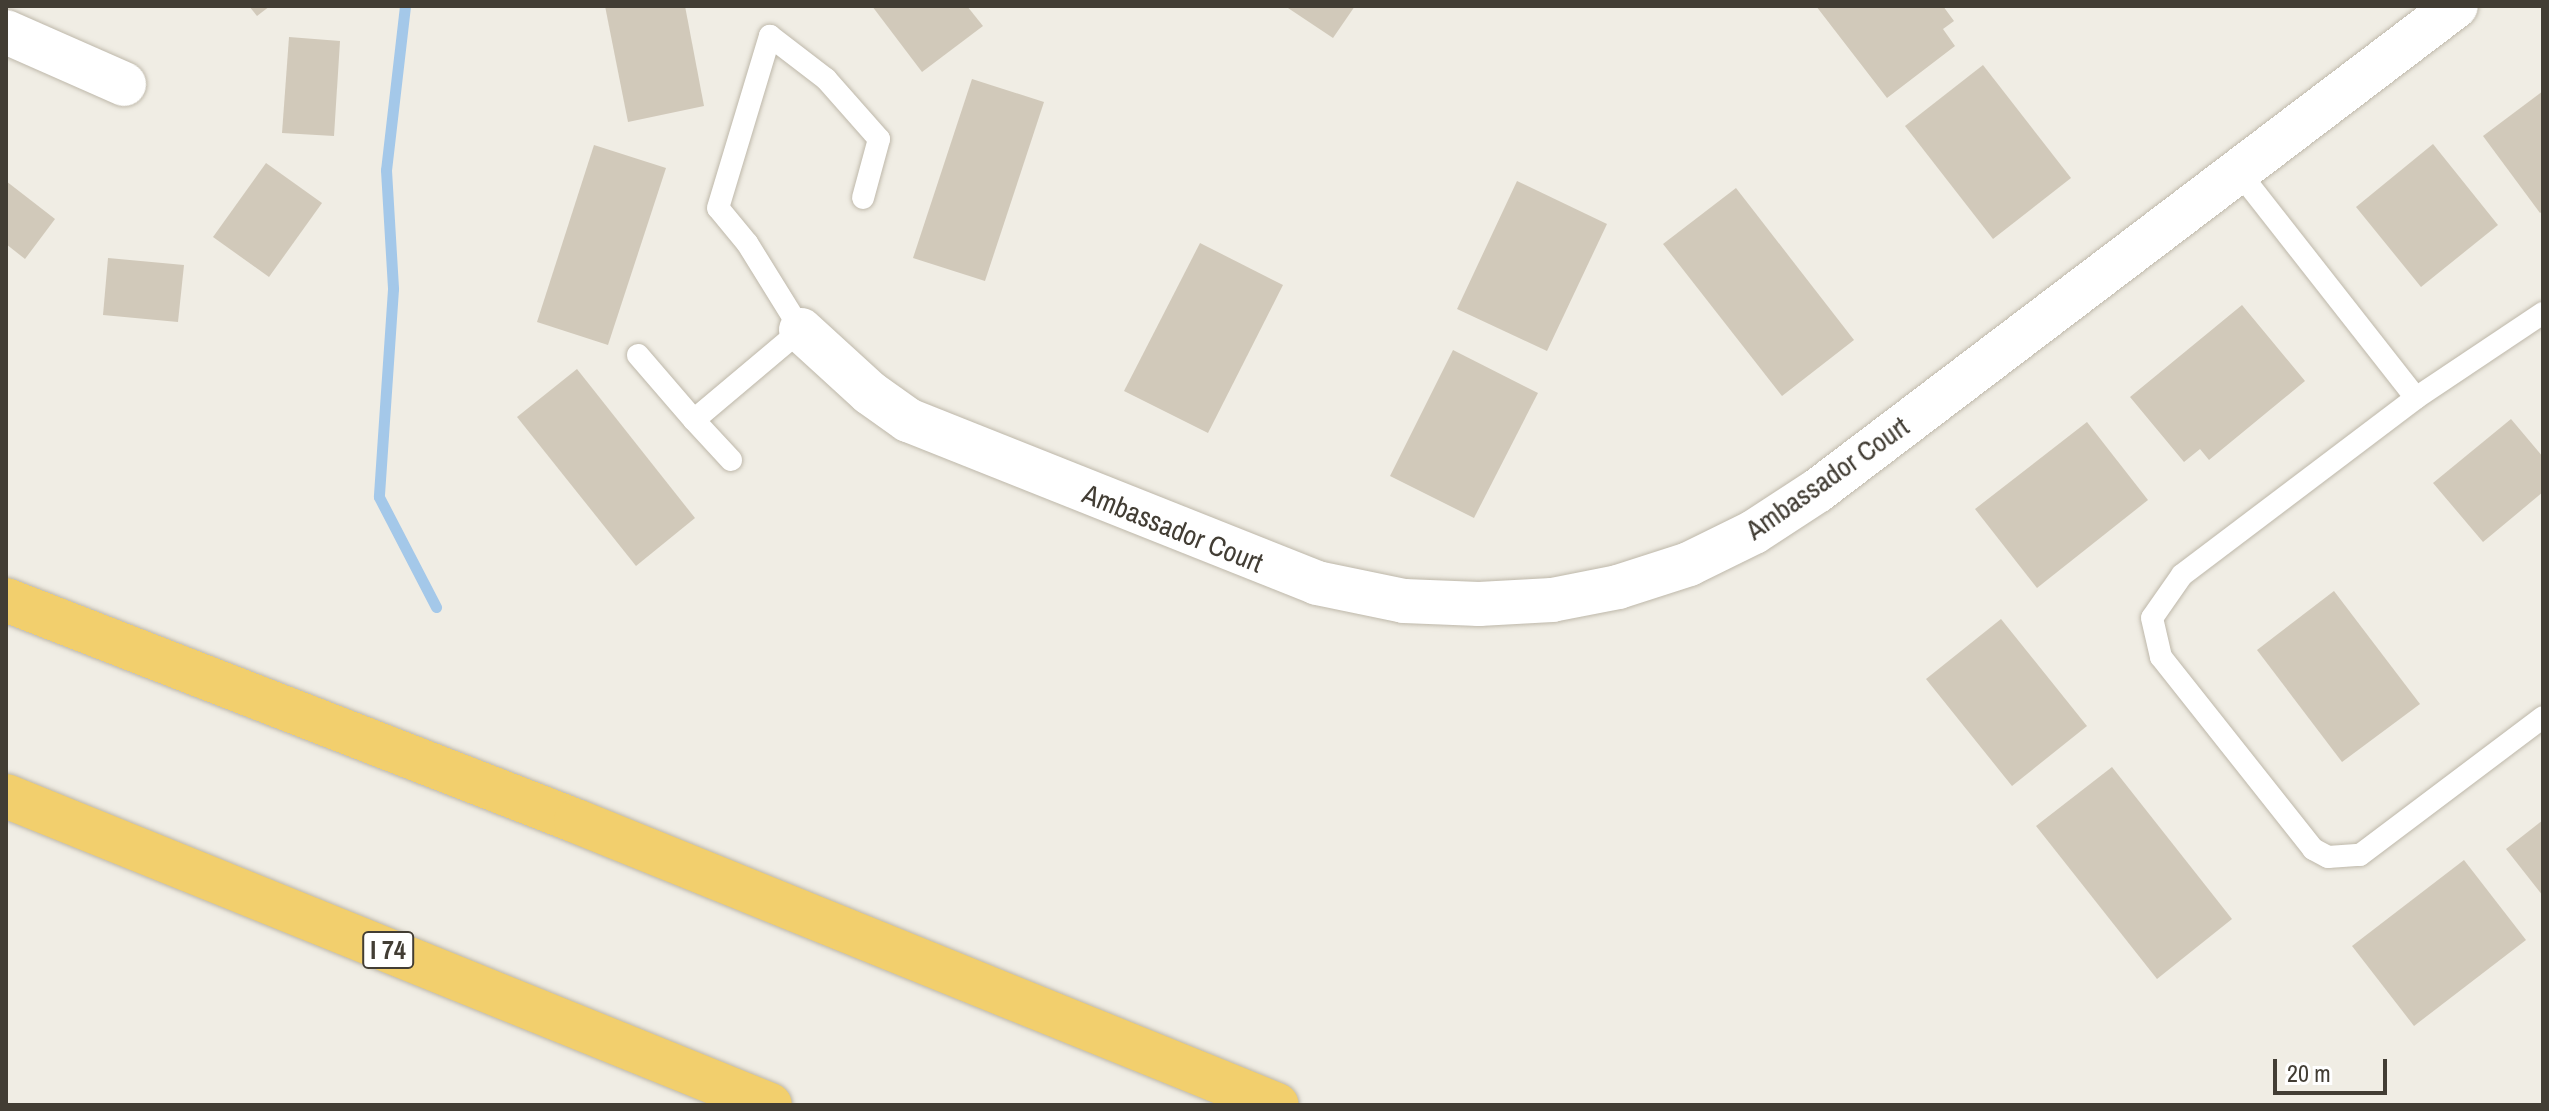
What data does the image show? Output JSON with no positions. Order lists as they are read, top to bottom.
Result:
{
  "streets": {
    "highway": ["I 74"],
    "street": ["Ambassador Court"]
  },
  "scale_bar": "20 m"
}
